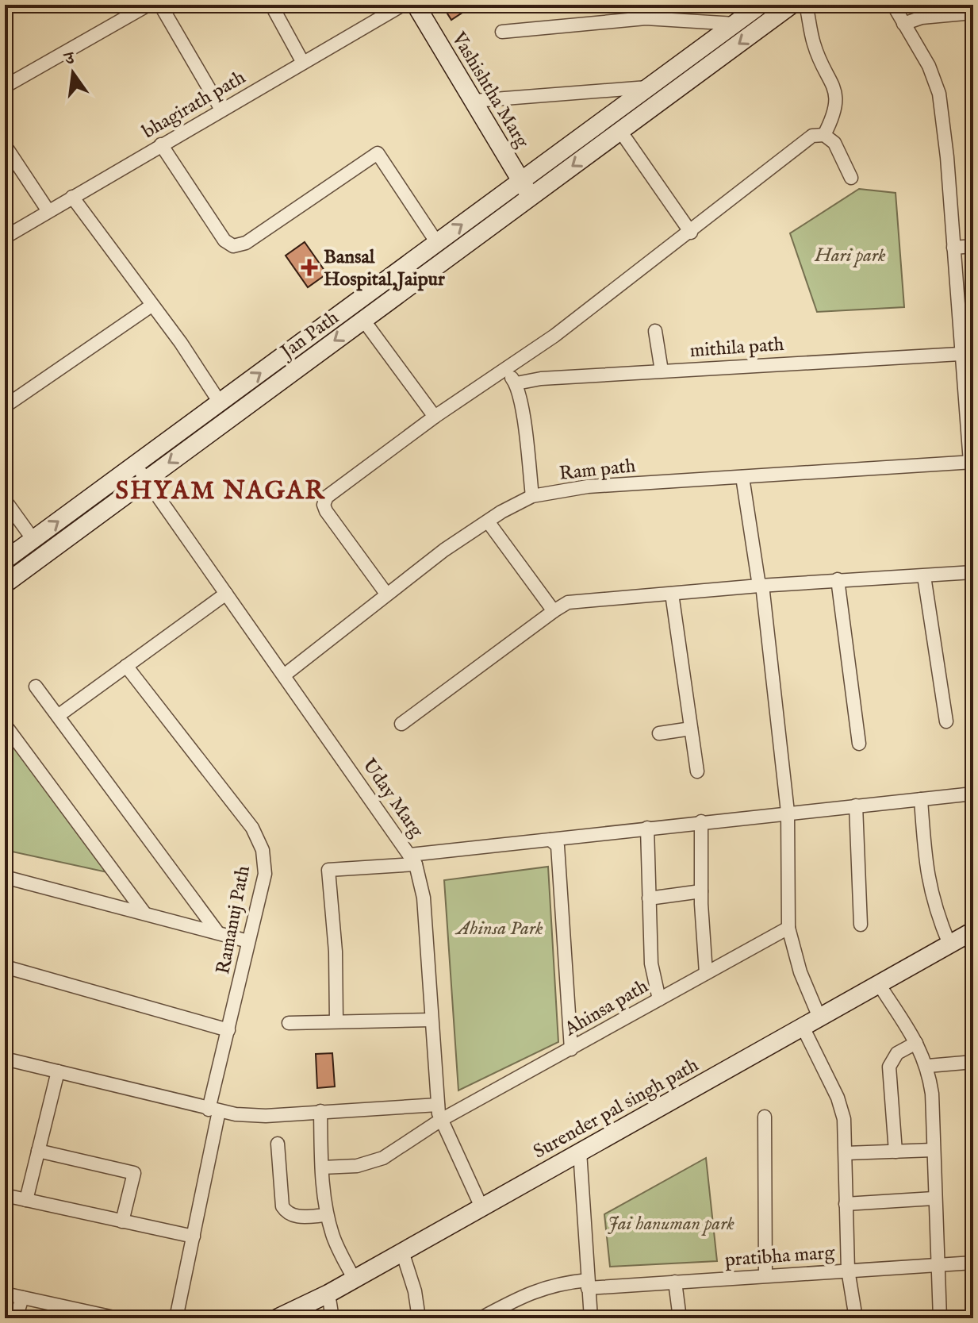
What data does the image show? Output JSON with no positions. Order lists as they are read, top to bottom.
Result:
{
  "streets": {
    "street": [
      "Vashishtha Marg",
      "bhagirath path",
      "Jan Path",
      "mithila path",
      "Ram path",
      "Uday Marg",
      "Ramanuj Path",
      "Ahinsa path",
      "Surender pal singh path",
      "pratibha marg"
    ]
  },
  "crossings": [
    ["Vashishtha Marg", "Jan Path"],
    ["Jan Path", "Uday Marg"],
    ["Ram path", "Uday Marg"],
    ["Uday Marg", "Ahinsa path"],
    ["Uday Marg", "Surender pal singh path"]
  ],
  "districts": ["SHYAM NAGAR"],
  "parks": ["Hari park", "Ahinsa Park", "Jai hanuman park"],
  "places": {
    "health": ["Bansal Hospital,Jaipur"]
  },
  "north": "top"
}
